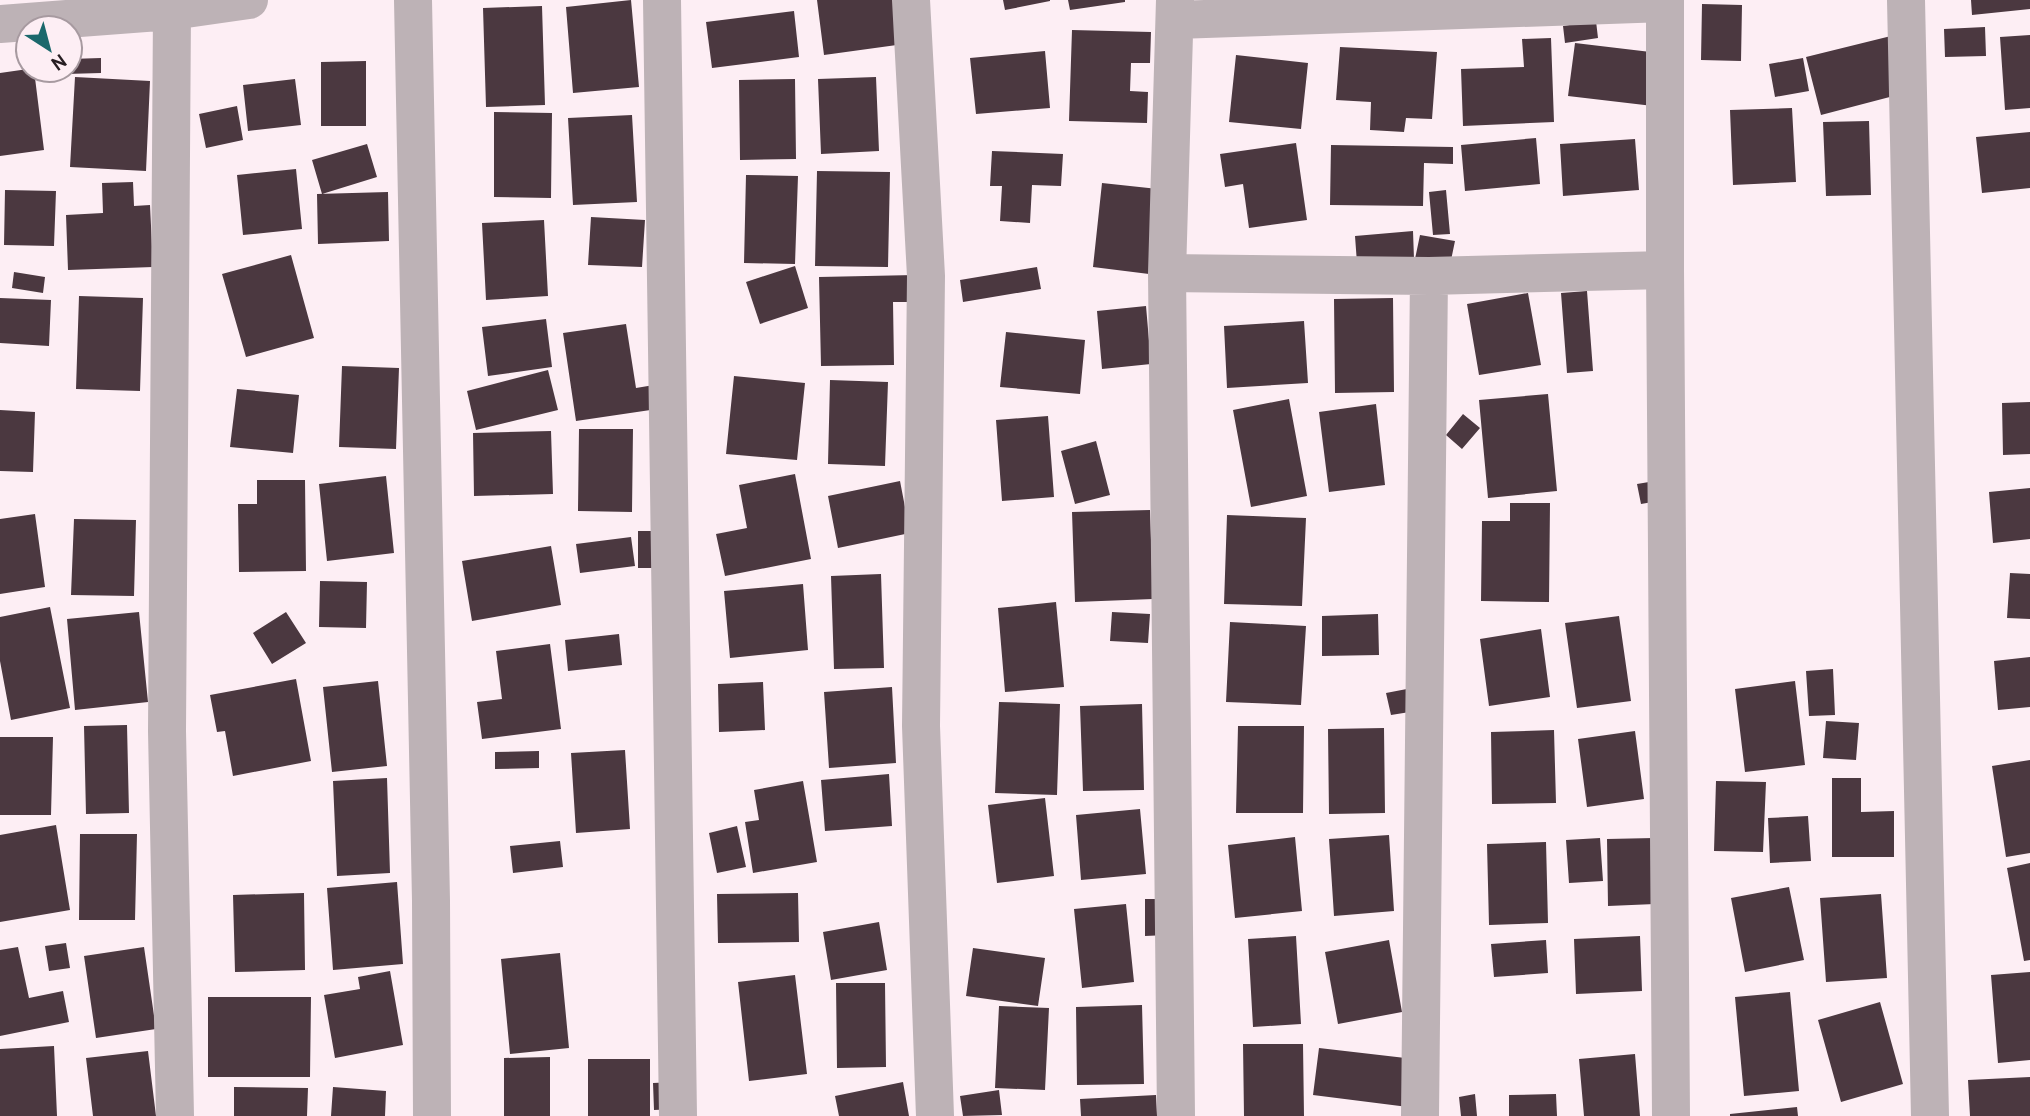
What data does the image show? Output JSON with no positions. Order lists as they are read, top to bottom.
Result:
{
  "north": "bottom right"
}
